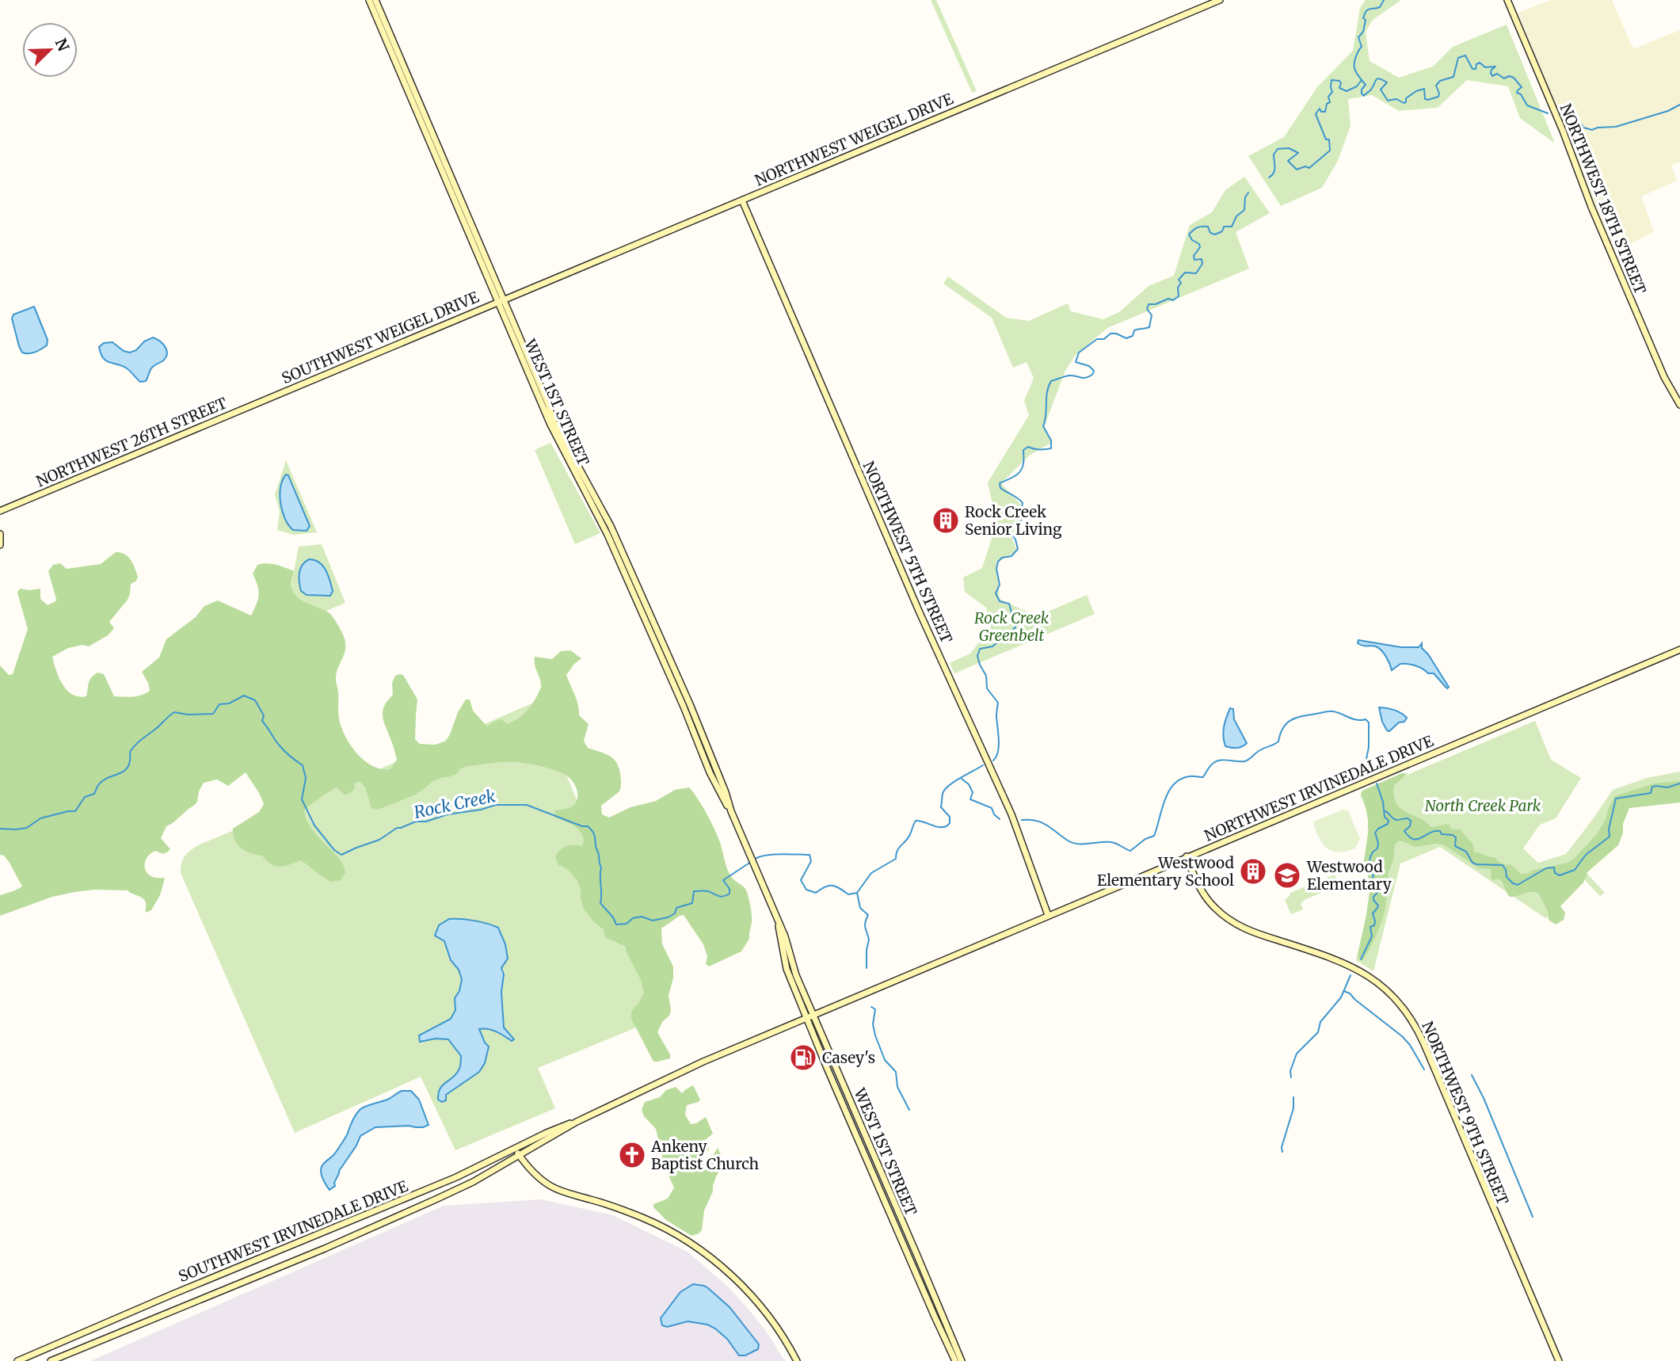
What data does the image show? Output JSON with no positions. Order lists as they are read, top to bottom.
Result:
{
  "streets": {
    "main road": [
      "NORTHWEST WEIGEL DRIVE",
      "NORTHWEST 18TH STREET",
      "SOUTHWEST WEIGEL DRIVE",
      "WEST 1ST STREET",
      "NORTHWEST 26TH STREET",
      "NORTHWEST 5TH STREET",
      "NORTHWEST IRVINEDALE DRIVE",
      "NORTHWEST 9TH STREET",
      "SOUTHWEST IRVINEDALE DRIVE"
    ]
  },
  "crossings": [
    ["NORTHWEST WEIGEL DRIVE", "SOUTHWEST WEIGEL DRIVE"],
    ["NORTHWEST WEIGEL DRIVE", "WEST 1ST STREET"],
    ["NORTHWEST WEIGEL DRIVE", "NORTHWEST 5TH STREET"],
    ["SOUTHWEST WEIGEL DRIVE", "WEST 1ST STREET"],
    ["SOUTHWEST WEIGEL DRIVE", "NORTHWEST 26TH STREET"],
    ["WEST 1ST STREET", "NORTHWEST IRVINEDALE DRIVE"],
    ["WEST 1ST STREET", "SOUTHWEST IRVINEDALE DRIVE"],
    ["NORTHWEST 5TH STREET", "NORTHWEST IRVINEDALE DRIVE"],
    ["NORTHWEST IRVINEDALE DRIVE", "NORTHWEST 9TH STREET"],
    ["NORTHWEST IRVINEDALE DRIVE", "SOUTHWEST IRVINEDALE DRIVE"]
  ],
  "water": ["Rock Creek"],
  "parks": ["Rock Creek Greenbelt", "North Creek Park"],
  "places": {
    "building": ["Rock Creek Senior Living", "Westwood Elementary School"],
    "school or university": ["Westwood Elementary"],
    "fuel station": ["Casey's"],
    "church": ["Ankeny Baptist Church"]
  },
  "north": "top right"
}
